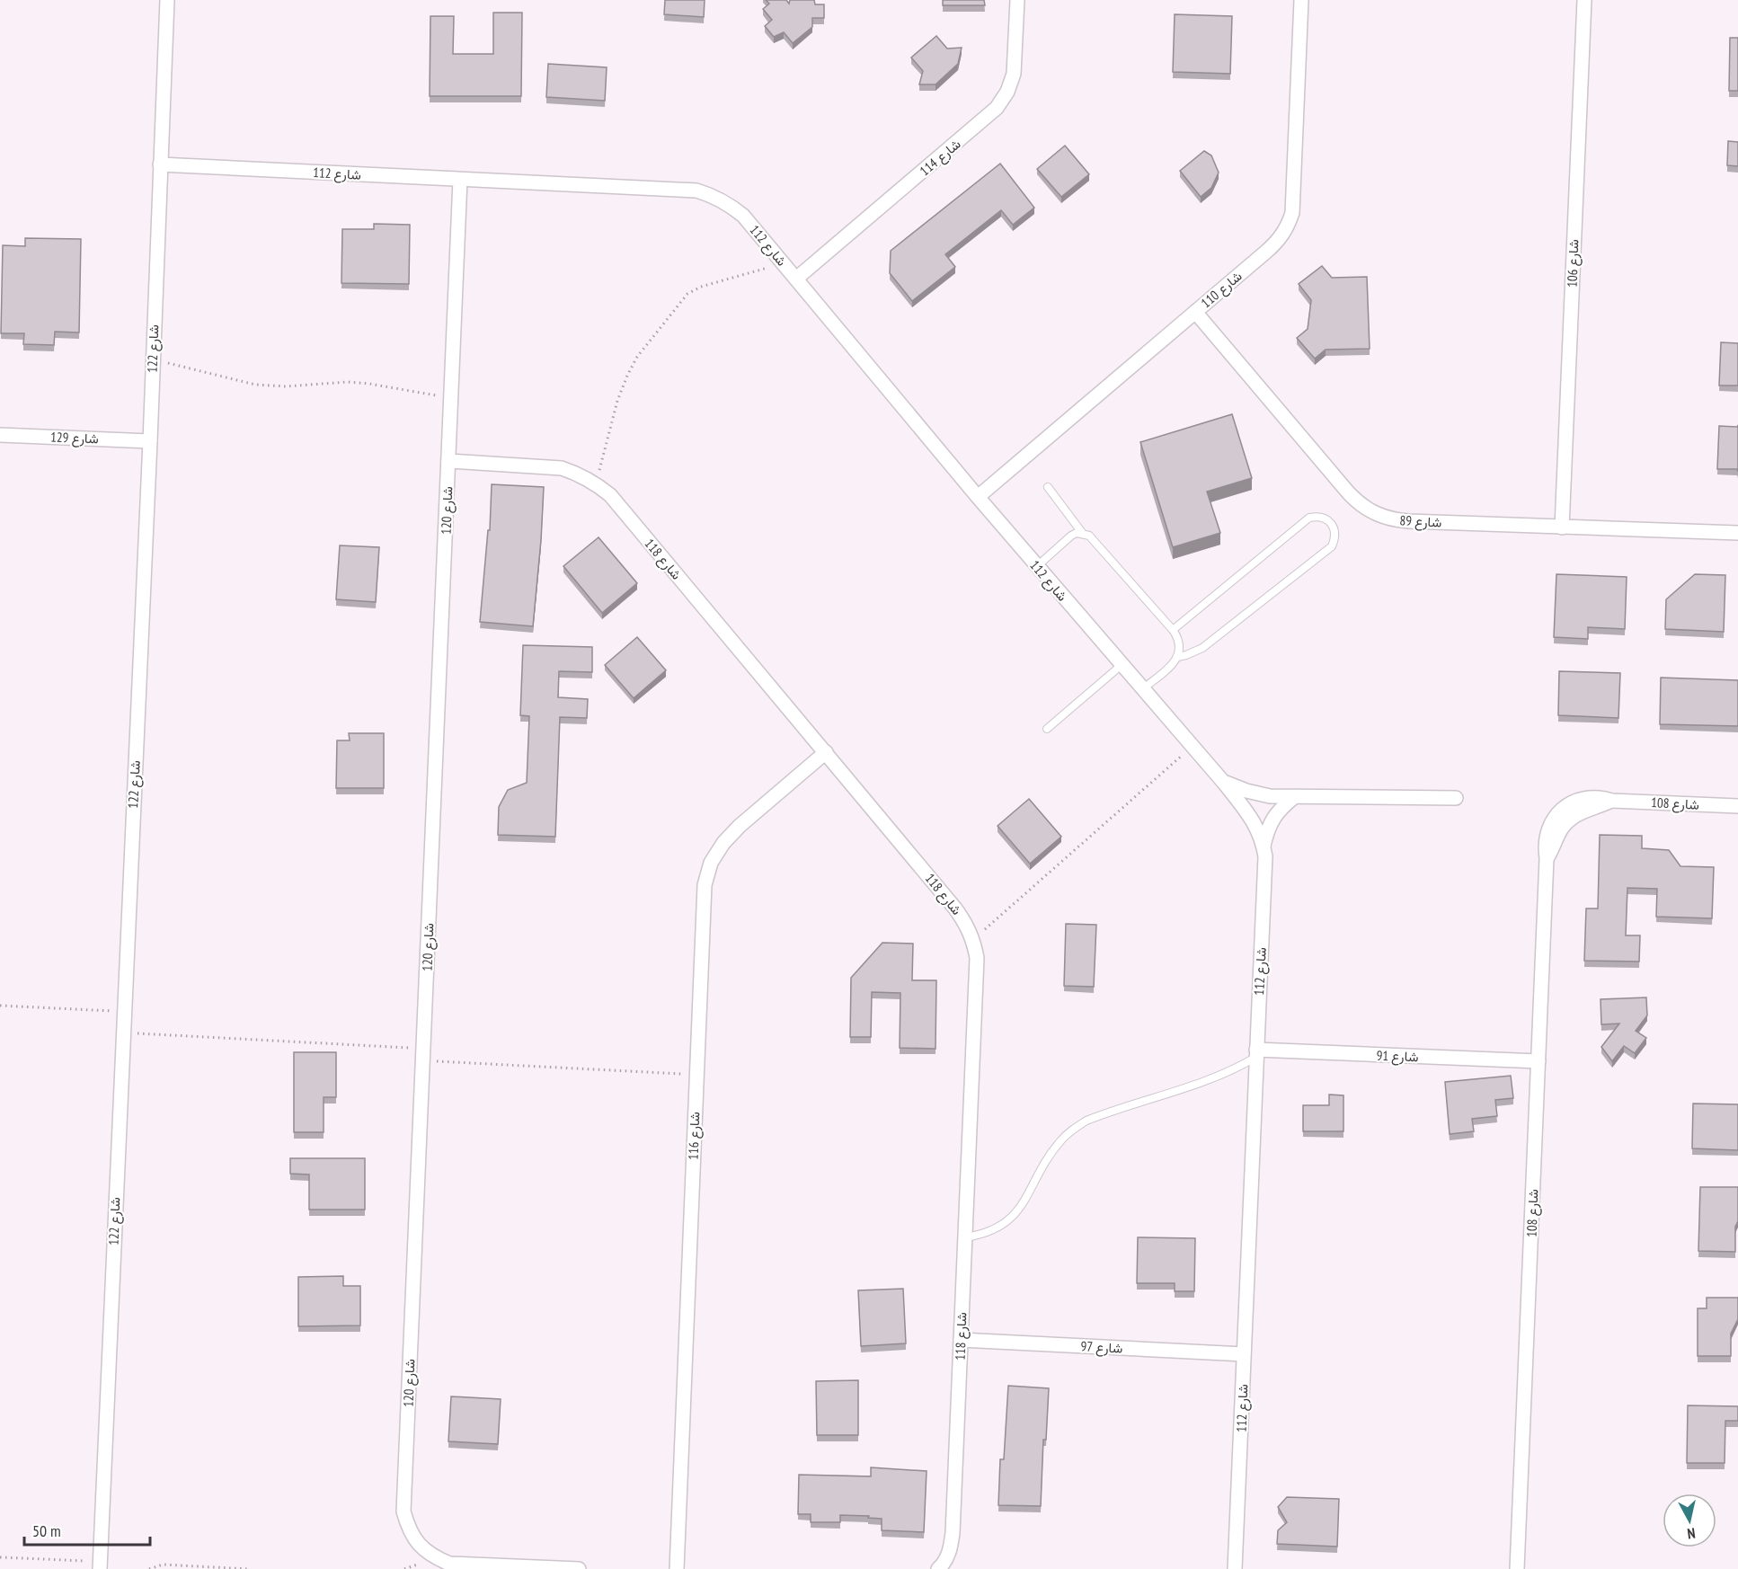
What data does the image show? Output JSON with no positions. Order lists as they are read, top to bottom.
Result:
{
  "streets": {
    "street": [
      "شارع 114",
      "شارع 112",
      "شارع 106",
      "شارع 110",
      "شارع 122",
      "شارع 129",
      "شارع 120",
      "شارع 89",
      "شارع 118",
      "شارع 108",
      "شارع 91",
      "شارع 116",
      "شارع 97"
    ]
  },
  "crossings": [
    ["شارع 114", "شارع 112"],
    ["شارع 112", "شارع 110"],
    ["شارع 112", "شارع 122"],
    ["شارع 112", "شارع 120"],
    ["شارع 112", "شارع 91"],
    ["شارع 112", "شارع 97"],
    ["شارع 106", "شارع 89"],
    ["شارع 110", "شارع 89"],
    ["شارع 122", "شارع 129"],
    ["شارع 120", "شارع 118"],
    ["شارع 118", "شارع 116"],
    ["شارع 118", "شارع 97"],
    ["شارع 108", "شارع 91"]
  ],
  "scale_bar": "50 m",
  "north": "bottom"
}
